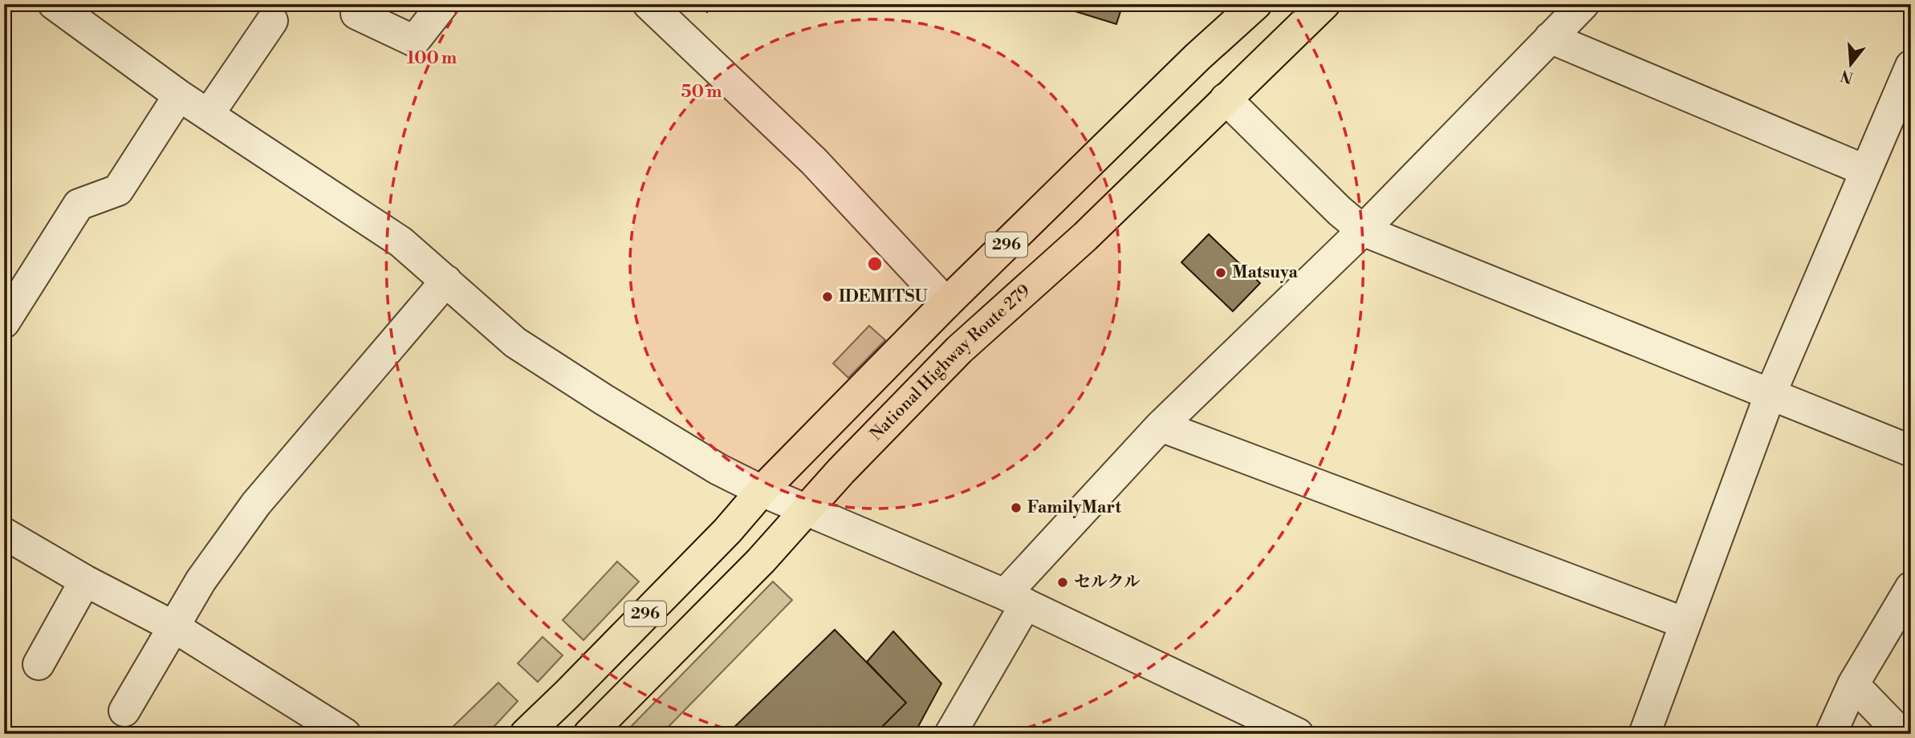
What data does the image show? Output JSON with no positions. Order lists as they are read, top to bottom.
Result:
{
  "streets": {
    "highway": ["296", "National Highway Route 279"]
  },
  "places": [
    "Matsuya",
    "IDEMITSU",
    "FamilyMart",
    "セルクル"
  ],
  "north": "bottom",
  "rings": ["100 m", "50 m"]
}
